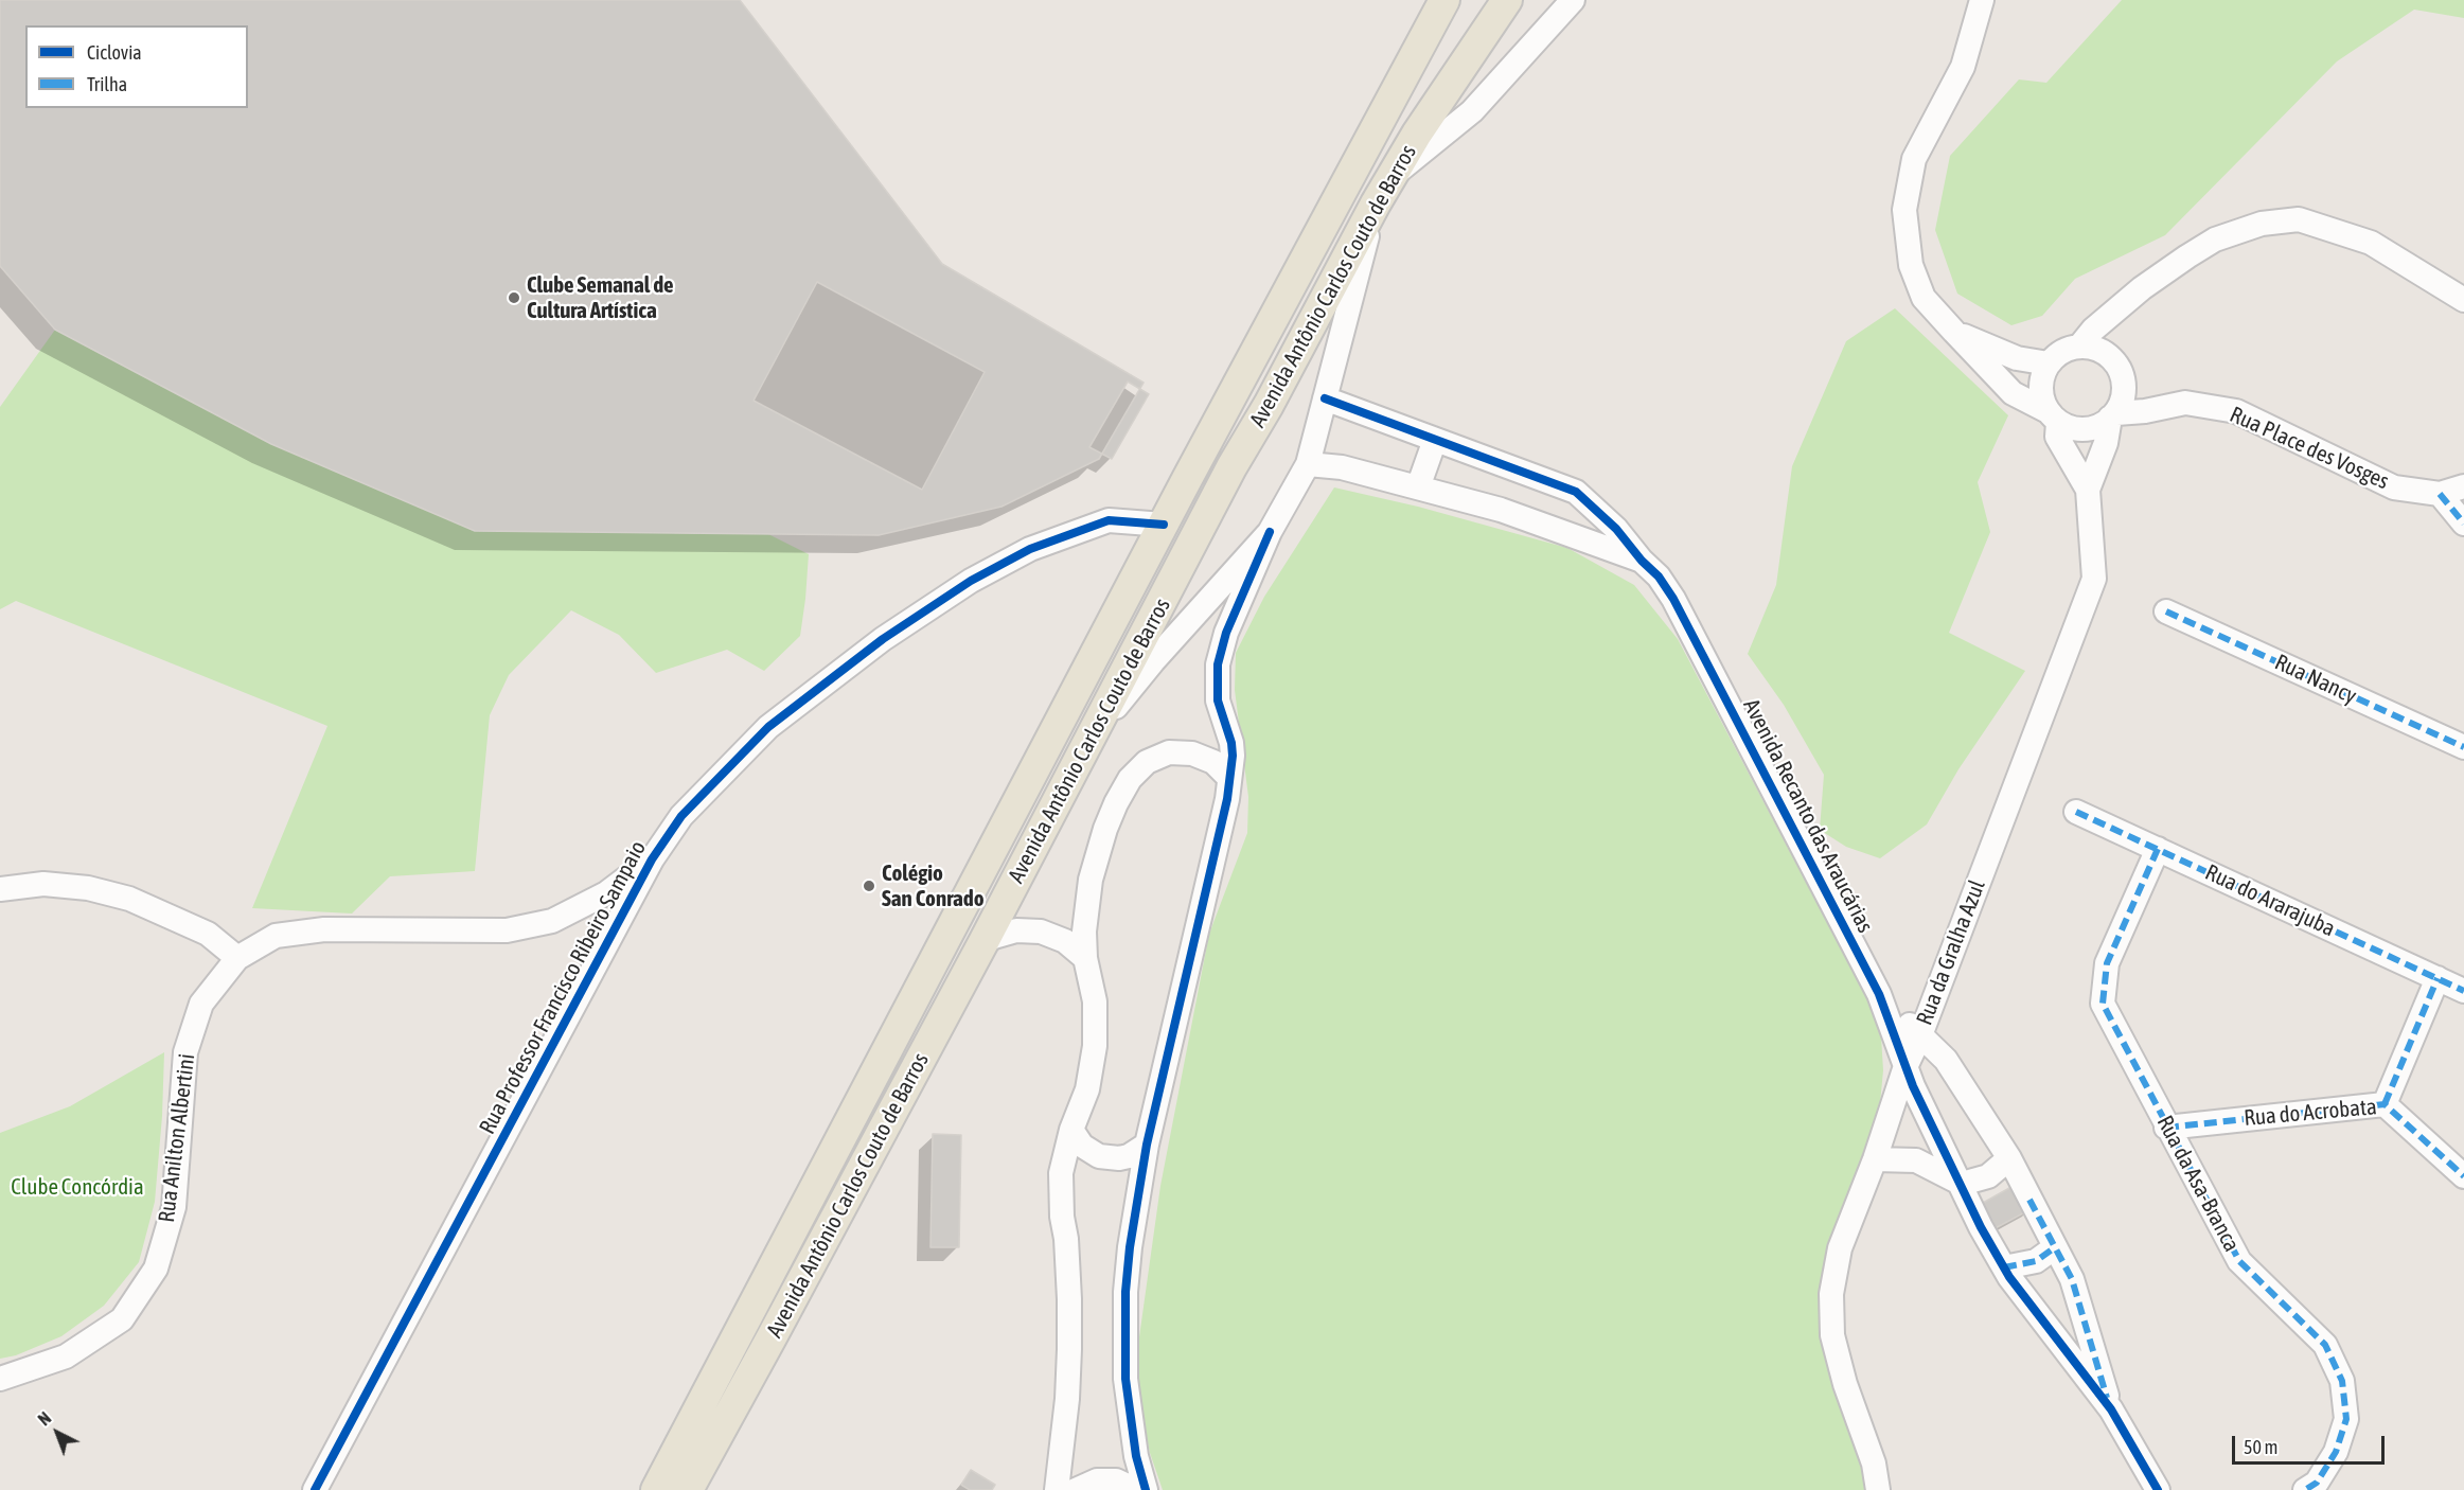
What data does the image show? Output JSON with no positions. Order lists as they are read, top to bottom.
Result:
{
  "streets": {
    "main road": ["Avenida Antônio Carlos Couto de Barros"],
    "street": [
      "Rua Place des Vosges",
      "Rua Nancy",
      "Avenida Recanto das Araucárias",
      "Rua do Ararajuba",
      "Rua da Gralha Azul",
      "Rua Professor Francisco Ribeiro Sampaio",
      "Rua do Acrobata",
      "Rua Anilton Albertini",
      "Rua da Asa-Branca"
    ]
  },
  "crossings": [
    ["Avenida Antônio Carlos Couto de Barros", "Rua Professor Francisco Ribeiro Sampaio"],
    ["Rua Place des Vosges", "Rua da Gralha Azul"],
    ["Avenida Recanto das Araucárias", "Rua da Gralha Azul"],
    ["Rua do Ararajuba", "Rua da Asa-Branca"],
    ["Rua Professor Francisco Ribeiro Sampaio", "Rua Anilton Albertini"],
    ["Rua do Acrobata", "Rua da Asa-Branca"]
  ],
  "parks": ["Clube Concórdia"],
  "places": ["Clube Semanal de Cultura Artística", "Colégio San Conrado"],
  "legend": ["Ciclovia", "Trilha"],
  "scale_bar": "50 m",
  "north": "top left"
}
